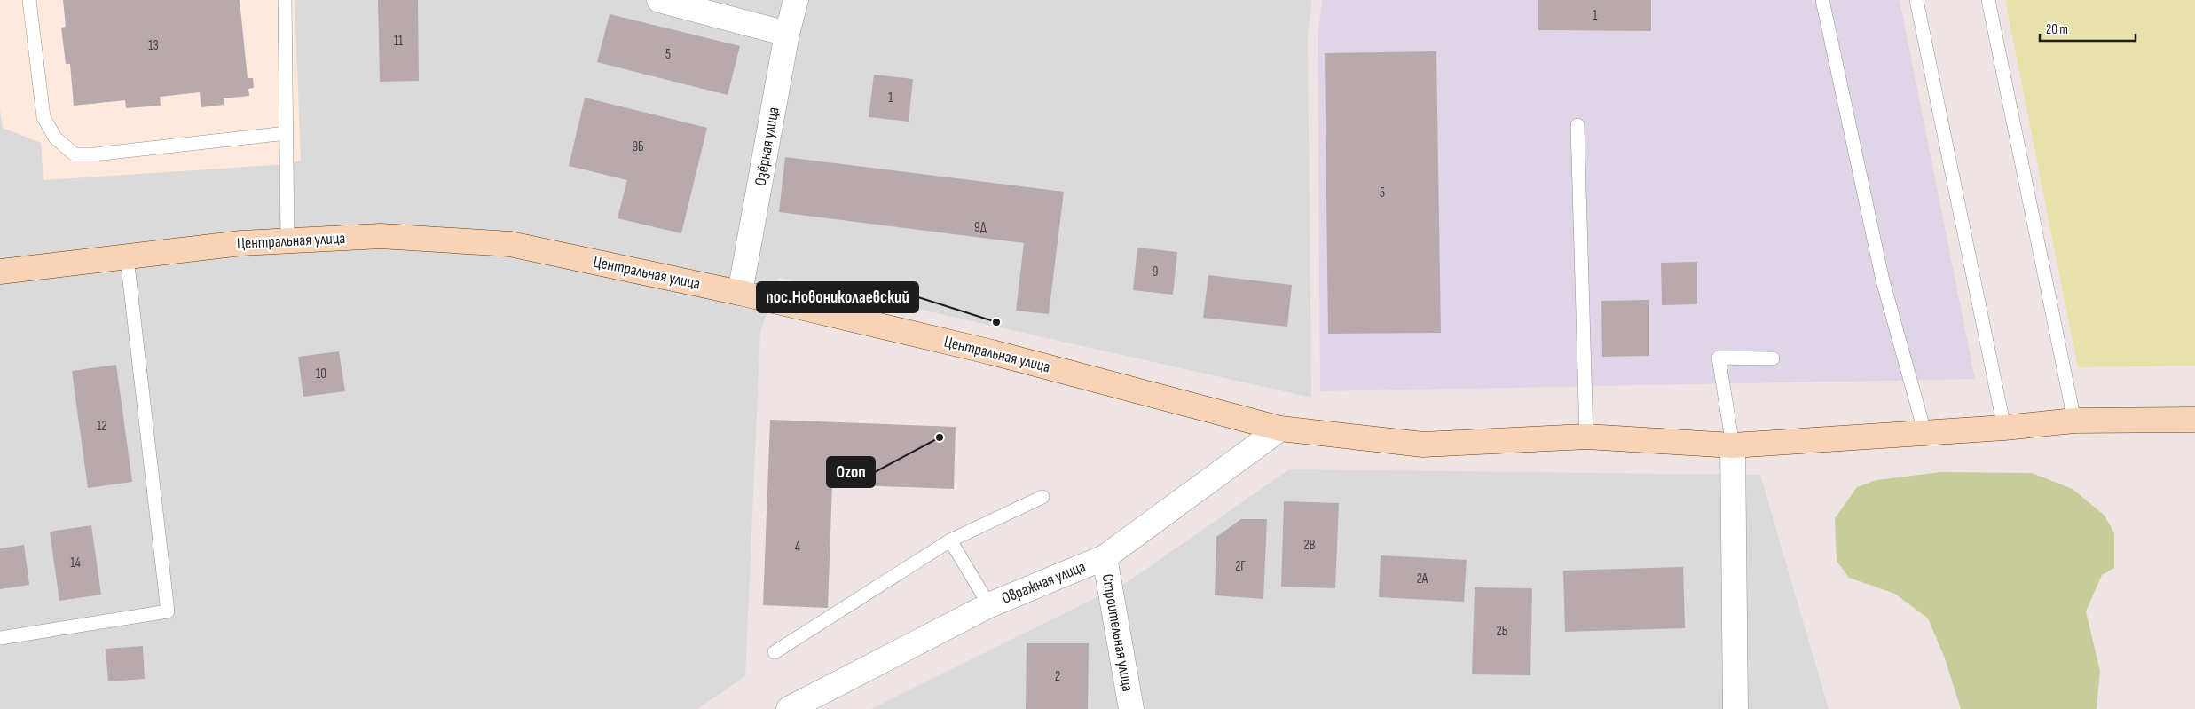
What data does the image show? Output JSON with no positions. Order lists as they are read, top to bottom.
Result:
{
  "streets": {
    "main road": ["Центральная улица"],
    "street": ["Озёрная улица", "Овражная улица", "Строительная улица"]
  },
  "crossings": [
    ["Озёрная улица", "Центральная улица"],
    ["Центральная улица", "Овражная улица"],
    ["Овражная улица", "Строительная улица"]
  ],
  "places": ["пос.Новониколаевский", "Ozon"],
  "house_numbers": [
    "1",
    "11",
    "13",
    "5",
    "1",
    "9Б",
    "5",
    "9Д",
    "9",
    "10",
    "12",
    "2В",
    "4",
    "14",
    "2Г",
    "2А",
    "2Б",
    "2"
  ],
  "scale_bar": "20 m"
}
